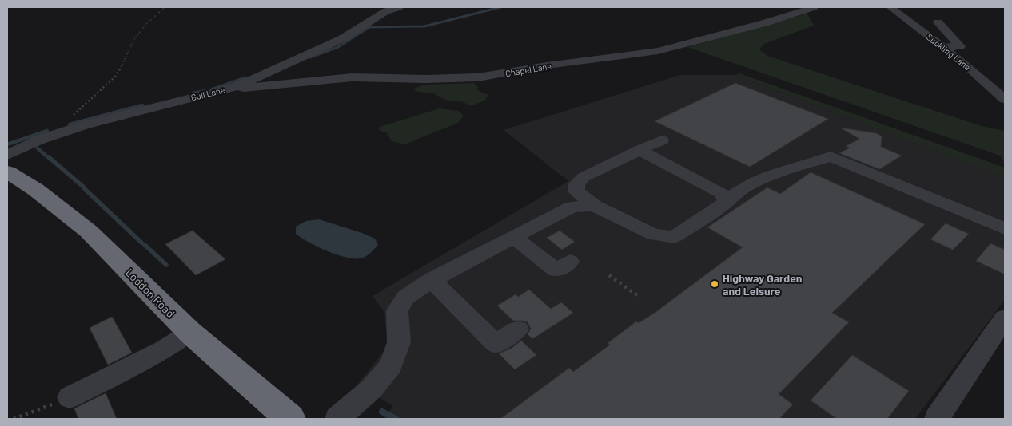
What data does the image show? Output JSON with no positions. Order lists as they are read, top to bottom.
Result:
{
  "streets": {
    "highway": ["Loddon Road"],
    "street": ["Suckling Lane", "Chapel Lane", "Gull Lane"]
  },
  "crossings": [
    ["Chapel Lane", "Gull Lane"]
  ],
  "places": ["Highway Garden and Leisure"]
}
